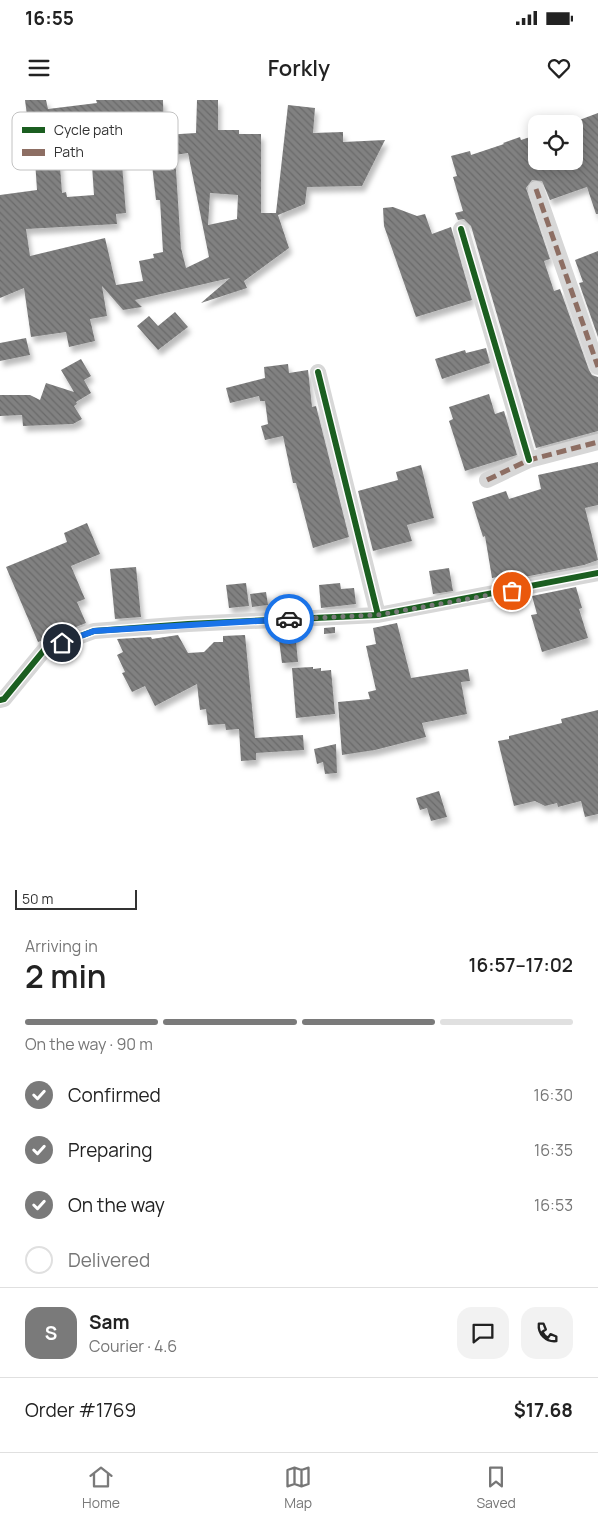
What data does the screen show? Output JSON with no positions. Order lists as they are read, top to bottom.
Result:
{
  "legend": ["Cycle path", "Path"],
  "scale_bar": "50 m",
  "page": {
    "status": "16:55",
    "header": "Forkly",
    "scale": "50 m",
    "heading": ["2 min", "Arriving in", "16:57–17:02"],
    "panel": [
      "Sam",
      "Courier · 4.6",
      "Order #1769",
      "$17.68"
    ],
    "bar": "On the way · 90 m",
    "list": [
      ["Confirmed", "16:30"],
      ["Preparing", "16:35"],
      ["On the way", "16:53"],
      "Delivered"
    ],
    "round": "S",
    "tabs": ["Home", "Map", "Saved"]
  }
}
